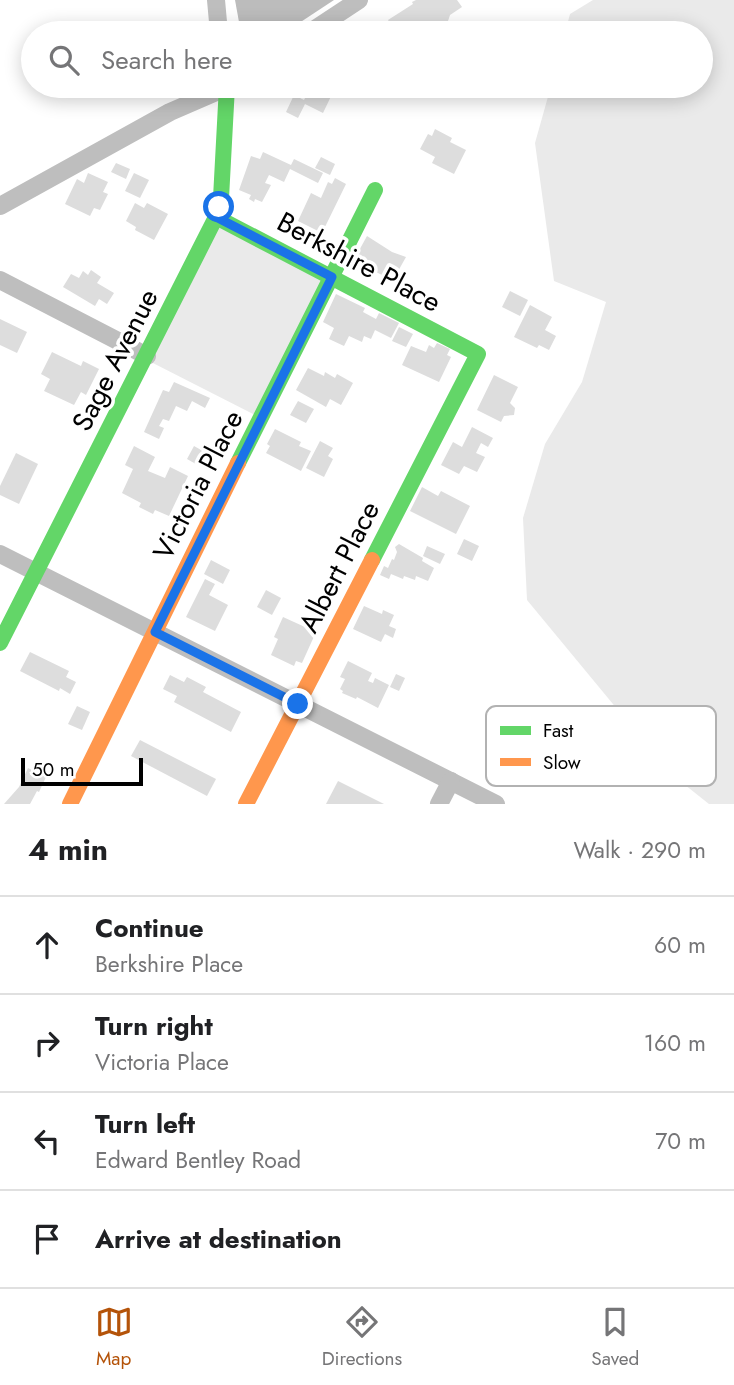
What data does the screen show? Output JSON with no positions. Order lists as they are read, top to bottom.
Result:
{
  "streets": {
    "street": [
      "Berkshire Place",
      "Sage Avenue",
      "Victoria Place",
      "Albert Place"
    ]
  },
  "crossings": [
    ["Berkshire Place", "Sage Avenue"],
    ["Berkshire Place", "Victoria Place"],
    ["Berkshire Place", "Albert Place"]
  ],
  "legend": ["Fast", "Slow"],
  "scale_bar": "50 m",
  "page": {
    "search": "Search here",
    "scale": "50 m",
    "heading": ["4 min", "Walk · 290 m"],
    "list": [
      ["Continue", "Berkshire Place", "60 m"],
      ["Turn right", "Victoria Place", "160 m"],
      ["Turn left", "Edward Bentley Road", "70 m"],
      "Arrive at destination"
    ],
    "nav": ["Map", "Directions", "Saved"]
  }
}
